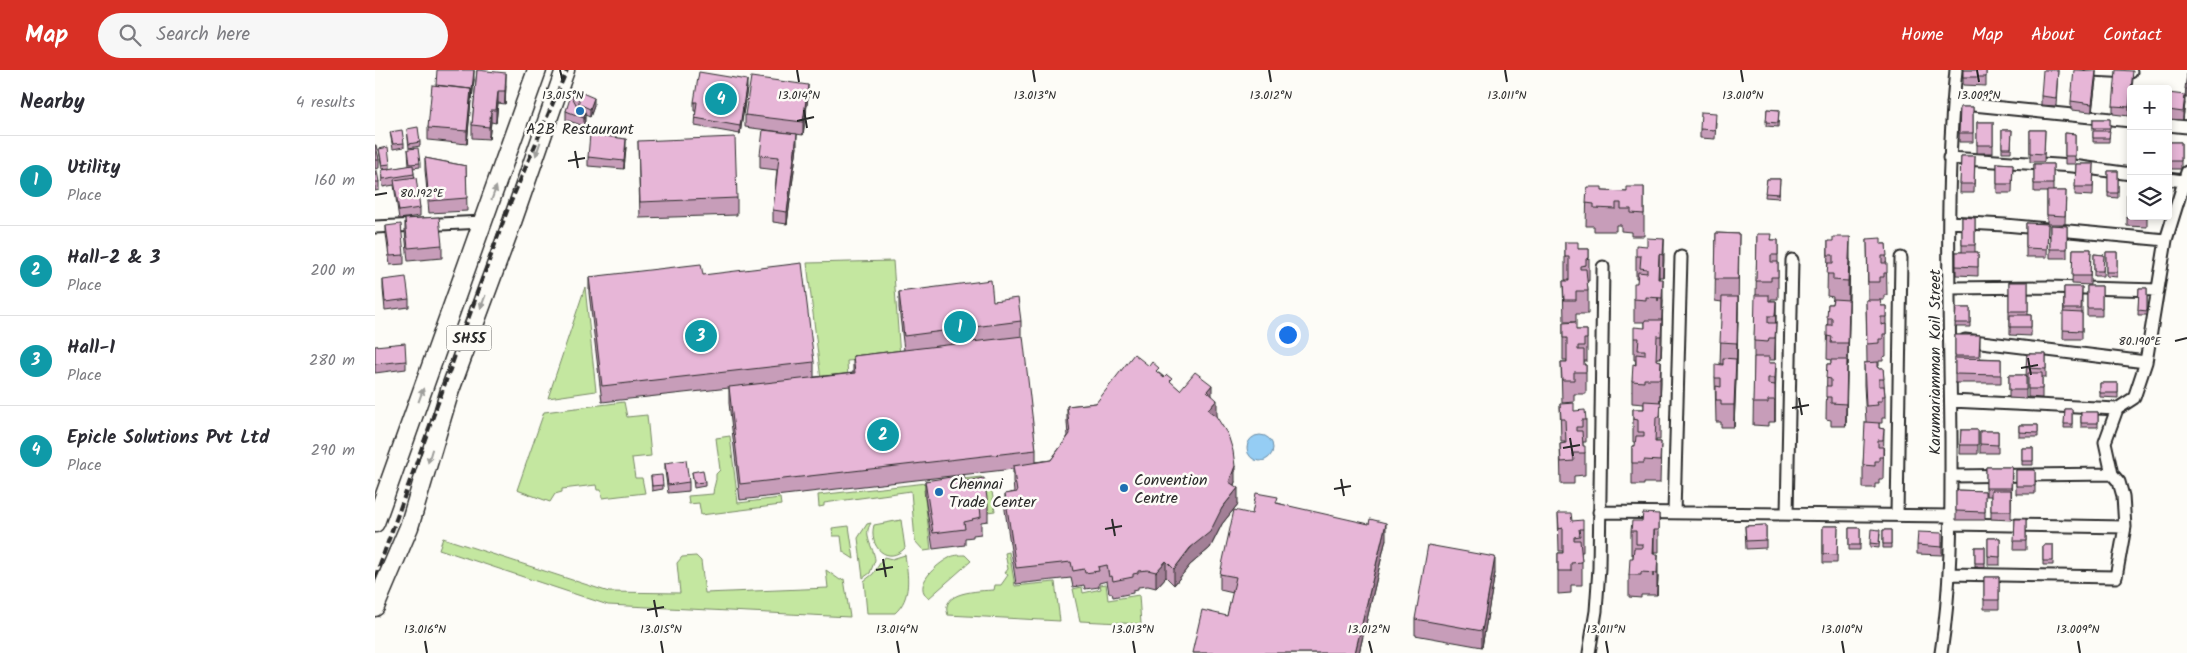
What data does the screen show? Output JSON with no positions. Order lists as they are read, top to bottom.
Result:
{
  "streets": {
    "main road": ["SH55"],
    "street": ["Karumariamman Koil Street"]
  },
  "places": ["A2B Restaurant", "Convention Centre", "Chennai Trade Center"],
  "page": {
    "header": "Map",
    "search": "Search here",
    "nav": [
      "Home",
      "Map",
      "About",
      "Contact"
    ],
    "heading": ["Nearby", "4 results"],
    "pins": [
      "4",
      "1",
      "3",
      "2"
    ],
    "map_buttons": ["+", "−"],
    "list": [
      {
        "mark": "1",
        "name": "Utility",
        "note": "Place",
        "value": "160 m"
      },
      {
        "mark": "2",
        "name": "Hall-2 & 3",
        "note": "Place",
        "value": "200 m"
      },
      {
        "mark": "3",
        "name": "Hall-1",
        "note": "Place",
        "value": "280 m"
      },
      {
        "mark": "4",
        "name": "Epicle Solutions Pvt Ltd",
        "note": "Place",
        "value": "290 m"
      }
    ]
  },
  "coordinates": [
    "13.015°N",
    "13.014°N",
    "13.012°N",
    "13.010°N",
    "13.009°N",
    "13.013°N",
    "13.011°N",
    "80.192°E",
    "80.190°E",
    "13.016°N"
  ]
}
